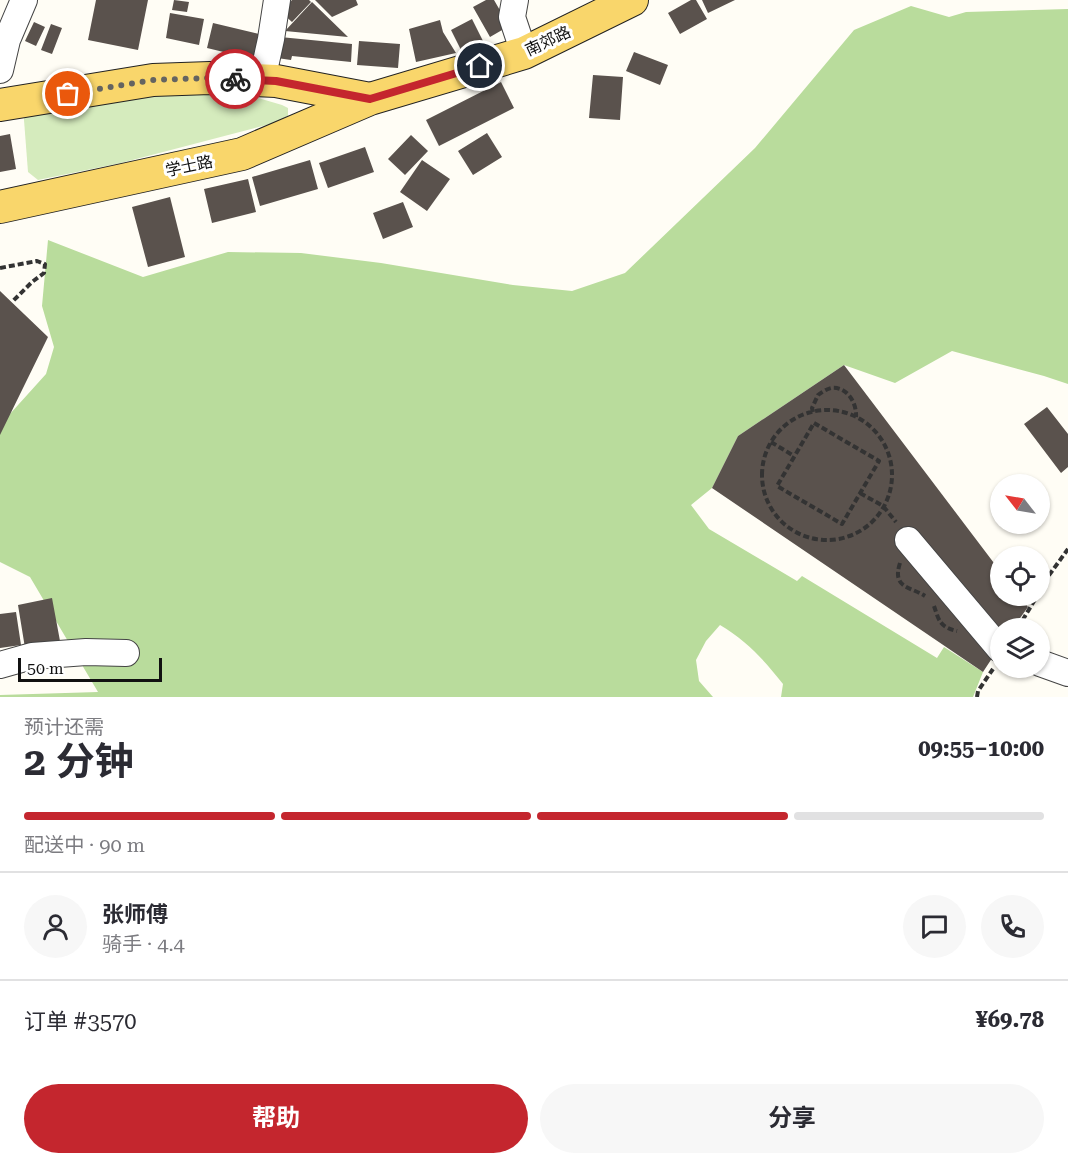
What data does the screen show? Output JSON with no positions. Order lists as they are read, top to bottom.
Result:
{
  "streets": {
    "main road": ["南郊路", "学士路"]
  },
  "crossings": [
    ["南郊路", "学士路"]
  ],
  "scale_bar": "50 m",
  "north": "top left",
  "page": {
    "scale": "50 m",
    "heading": ["2 分钟", "预计还需", "09:55–10:00"],
    "panel": [
      "张师傅",
      "骑手 · 4.4",
      "订单 #3570",
      "¥69.78"
    ],
    "bar": "配送中 · 90 m",
    "buttons": ["帮助", "分享"]
  }
}
